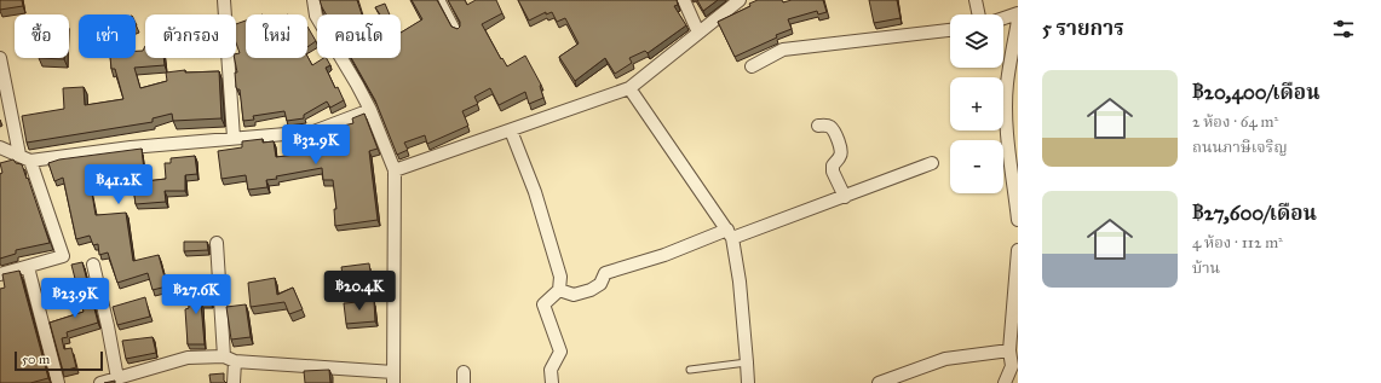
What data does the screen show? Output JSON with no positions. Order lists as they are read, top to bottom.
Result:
{
  "scale_bar": "50 m",
  "page": {
    "heading": "5 รายการ",
    "map_buttons": ["+", "−"],
    "chip": [
      "ซื้อ",
      "เช่า",
      "ตัวกรอง",
      "ใหม่",
      "คอนโด"
    ],
    "list": [
      {
        "name": "฿20,400/เดือน",
        "note": "2 ห้อง · 64 m² · ถนนภาษีเจริญ"
      },
      {
        "name": "฿27,600/เดือน",
        "note": "4 ห้อง · 112 m² · บ้าน"
      }
    ],
    "price": [
      "฿32.9K",
      "฿41.2K",
      "฿20.4K",
      "฿27.6K",
      "฿23.9K"
    ],
    "scale": "50 m"
  }
}
